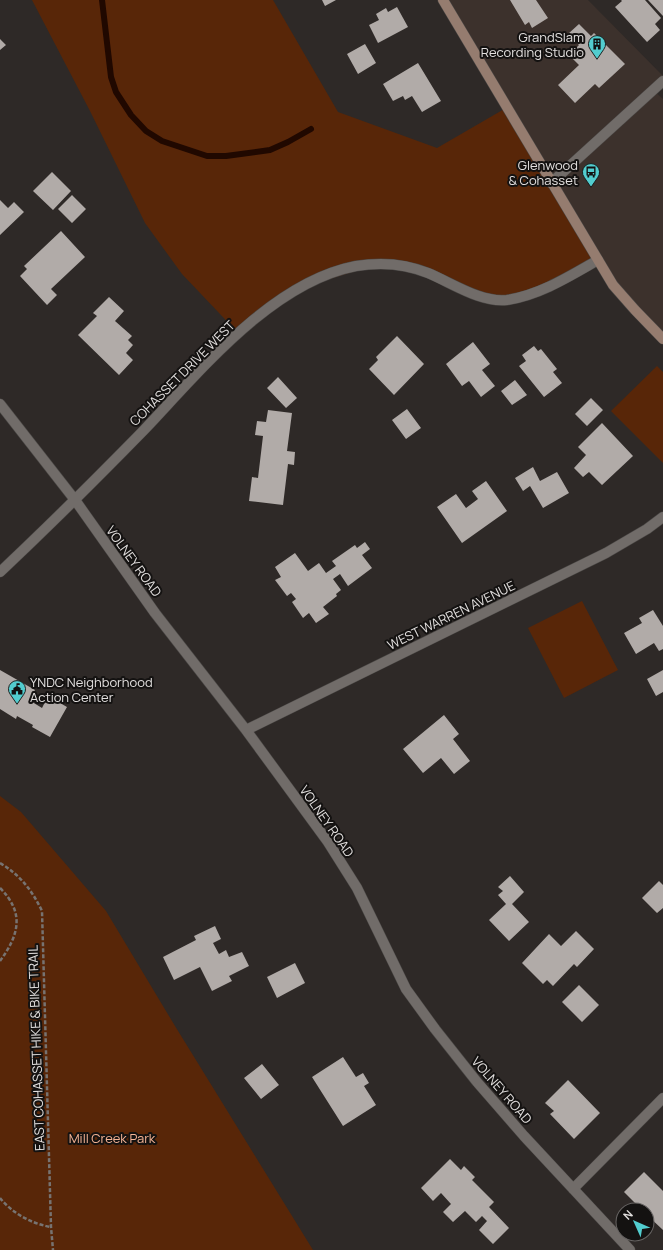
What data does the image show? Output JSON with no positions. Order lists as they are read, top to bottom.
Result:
{
  "streets": {
    "street": ["COHASSET DRIVE WEST", "VOLNEY ROAD", "WEST WARREN AVENUE"],
    "path": ["EAST COHASSET HIKE & BIKE TRAIL"]
  },
  "crossings": [
    ["COHASSET DRIVE WEST", "VOLNEY ROAD"],
    ["VOLNEY ROAD", "WEST WARREN AVENUE"]
  ],
  "parks": ["Mill Creek Park"],
  "places": {
    "building": ["GrandSlam Recording Studio"],
    "bus stop": ["Glenwood & Cohasset"],
    "public building": ["YNDC Neighborhood Action Center"]
  },
  "north": "top left"
}
